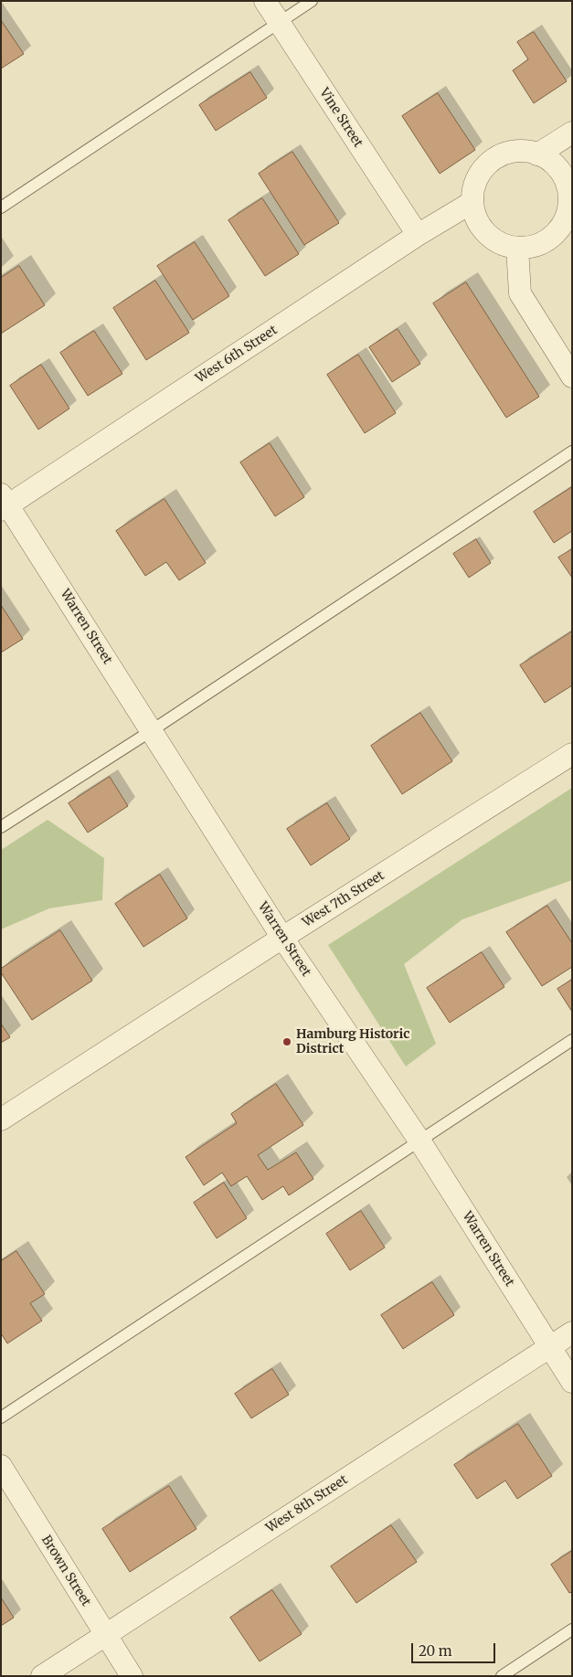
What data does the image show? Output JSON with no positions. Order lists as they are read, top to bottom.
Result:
{
  "streets": {
    "street": [
      "Vine Street",
      "West 6th Street",
      "Warren Street",
      "West 7th Street",
      "West 8th Street",
      "Brown Street"
    ]
  },
  "crossings": [
    ["Vine Street", "West 6th Street"],
    ["West 6th Street", "Warren Street"],
    ["Warren Street", "West 7th Street"],
    ["Warren Street", "West 8th Street"],
    ["West 8th Street", "Brown Street"]
  ],
  "places": ["Hamburg Historic District"],
  "scale_bar": "20 m"
}
